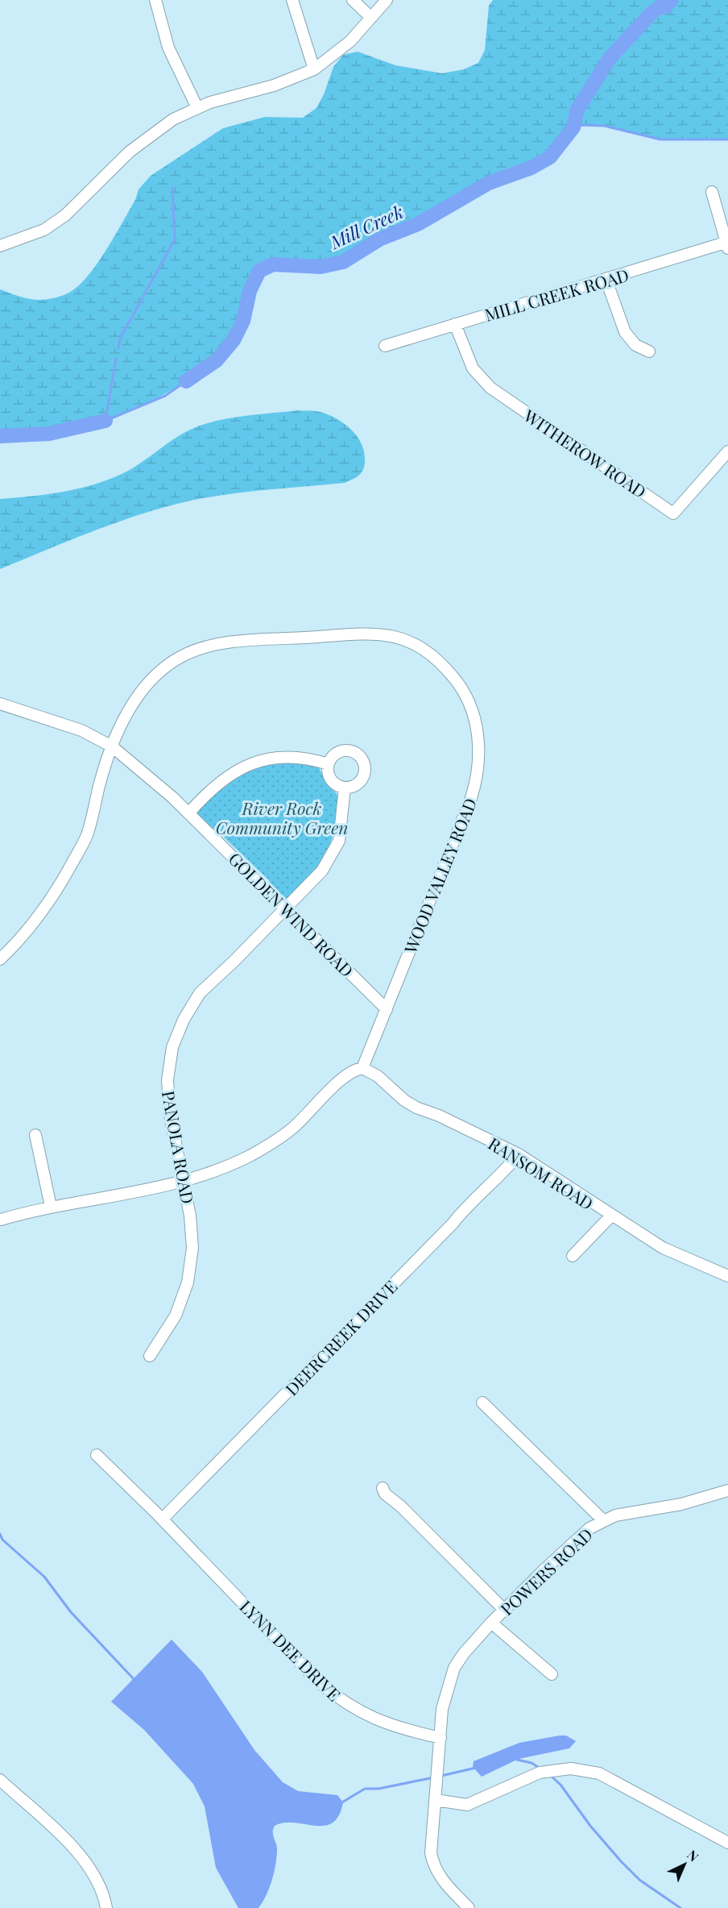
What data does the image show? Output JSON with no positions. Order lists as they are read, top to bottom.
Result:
{
  "streets": {
    "street": [
      "MILL CREEK ROAD",
      "WITHEROW ROAD",
      "WOOD VALLEY ROAD",
      "GOLDEN WIND ROAD",
      "PANOLA ROAD",
      "RANSOM ROAD",
      "DEERCREEK DRIVE",
      "POWERS ROAD",
      "LYNN DEE DRIVE"
    ]
  },
  "crossings": [
    ["MILL CREEK ROAD", "WITHEROW ROAD"],
    ["WOOD VALLEY ROAD", "GOLDEN WIND ROAD"],
    ["WOOD VALLEY ROAD", "RANSOM ROAD"],
    ["GOLDEN WIND ROAD", "PANOLA ROAD"],
    ["RANSOM ROAD", "DEERCREEK DRIVE"],
    ["DEERCREEK DRIVE", "LYNN DEE DRIVE"],
    ["POWERS ROAD", "LYNN DEE DRIVE"]
  ],
  "water": ["Mill Creek"],
  "parks": ["River Rock Community Green"],
  "north": "top right"
}
